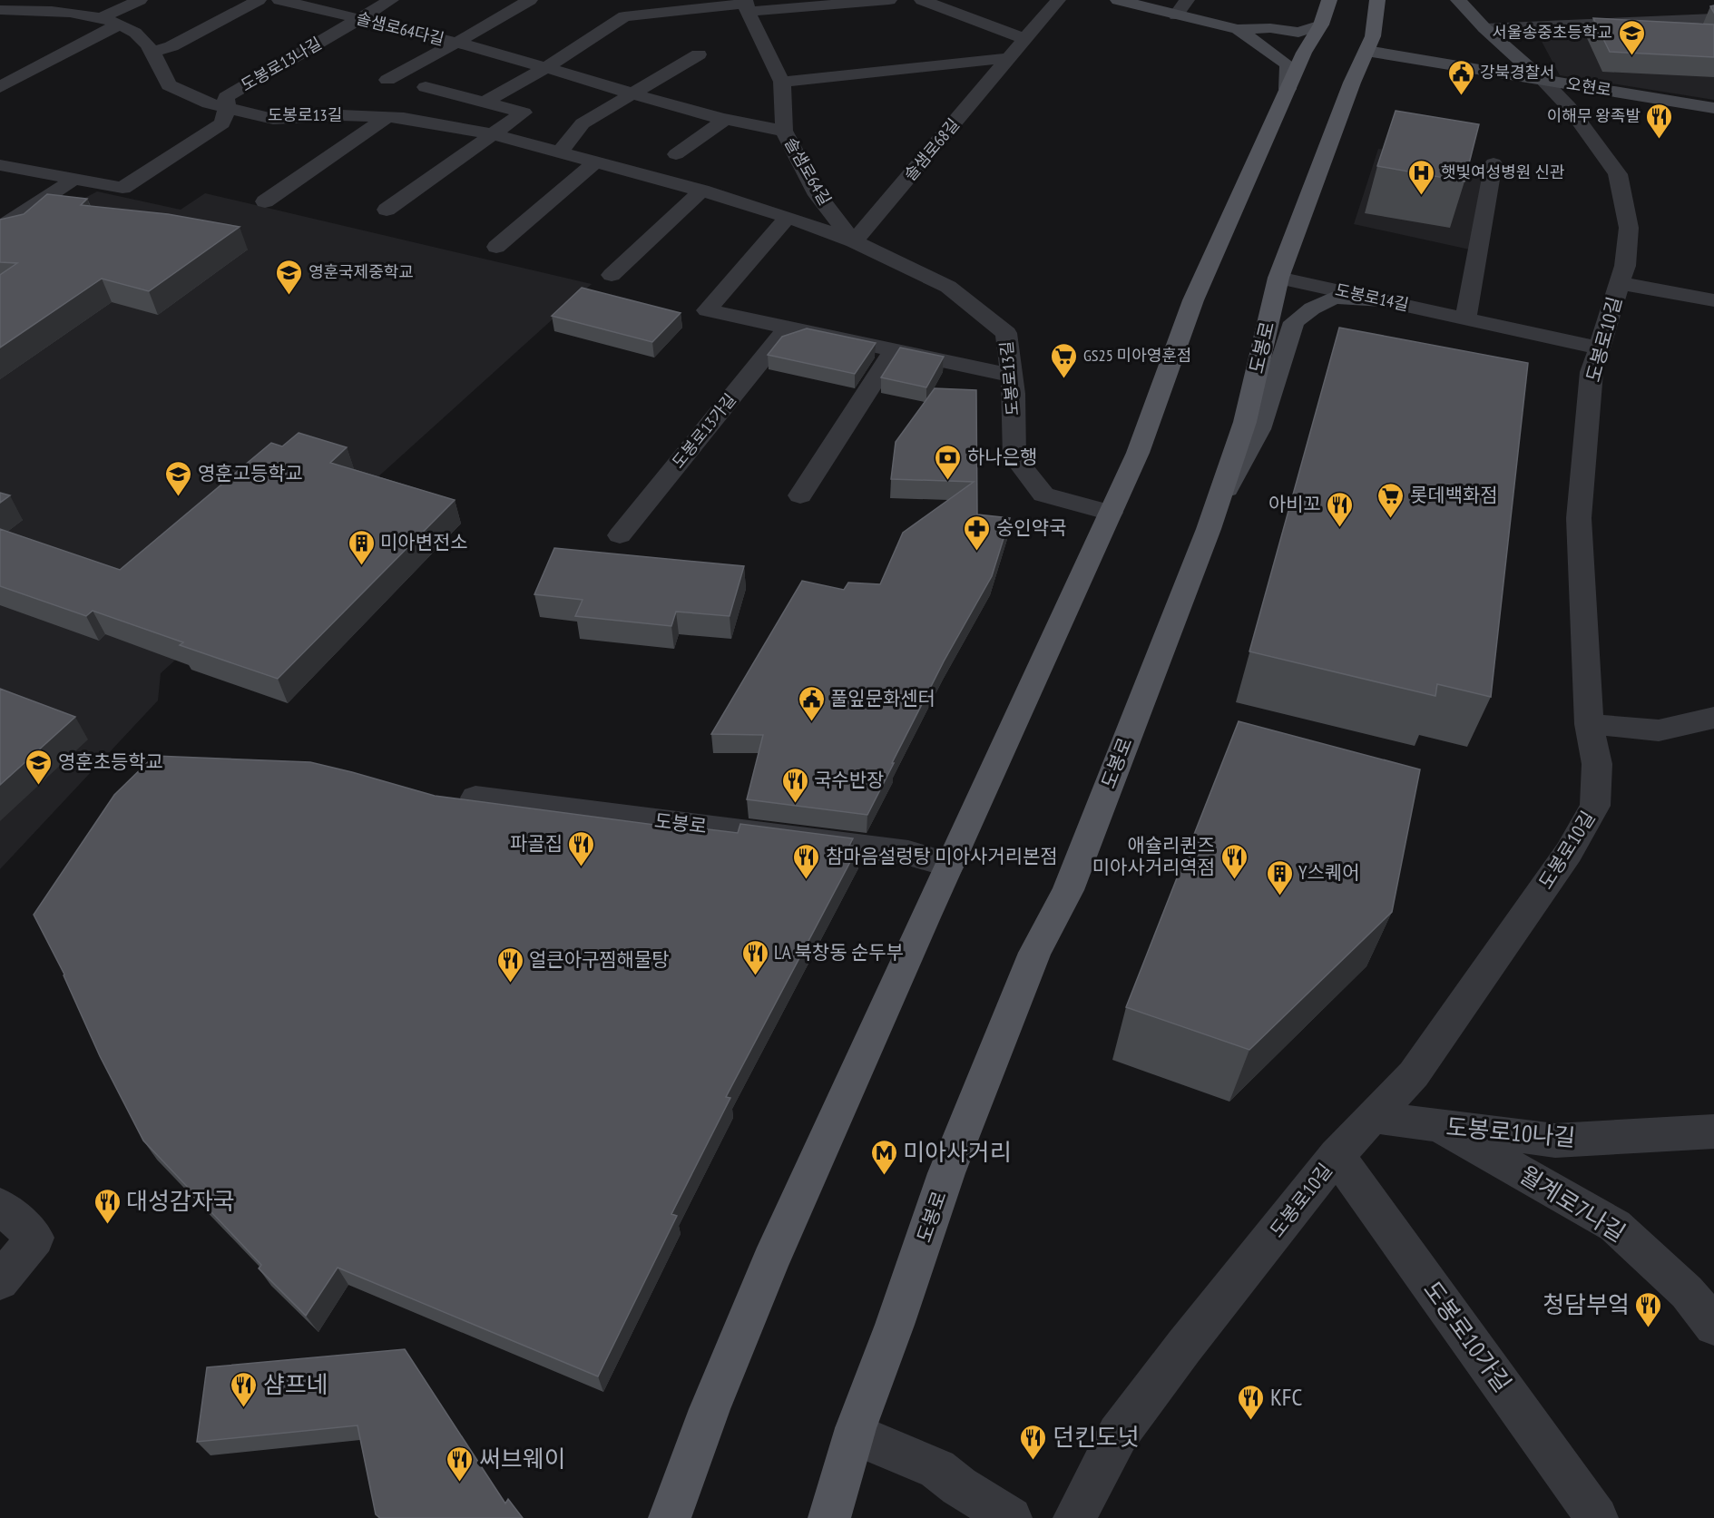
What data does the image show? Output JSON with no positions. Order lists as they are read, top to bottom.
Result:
{
  "streets": {
    "main road": ["오현로", "도봉로10길", "도봉로"],
    "street": [
      "솔샘로64다길",
      "도봉로13나길",
      "도봉로13길",
      "솔샘로68길",
      "솔샘로64길",
      "도봉로14길",
      "도봉로13가길",
      "도봉로10나길",
      "월계로7나길",
      "도봉로10가길"
    ]
  },
  "crossings": [
    ["솔샘로64다길", "도봉로13나길"],
    ["솔샘로64다길", "솔샘로64길"],
    ["도봉로13나길", "도봉로13길"],
    ["오현로", "도봉로10길"],
    ["오현로", "도봉로"],
    ["도봉로13길", "솔샘로68길"],
    ["도봉로13길", "솔샘로64길"],
    ["솔샘로68길", "솔샘로64길"],
    ["도봉로14길", "도봉로10길"],
    ["도봉로14길", "도봉로"],
    ["도봉로10길", "도봉로10나길"],
    ["도봉로10길", "도봉로10가길"],
    ["도봉로10나길", "월계로7나길"]
  ],
  "places": {
    "school or university": [
      "서울송중초등학교",
      "영훈국제중학교",
      "영훈고등학교",
      "영훈초등학교"
    ],
    "public building": ["강북경찰서", "풀잎문화센터"],
    "restaurant": [
      "이해무 왕족발",
      "아비꼬",
      "국수반장",
      "파골집",
      "참마음설렁탕 미아사거리본점",
      "애슐리퀸즈 미아사거리역점",
      "LA 북창동 순두부",
      "얼큰아구찜해물탕",
      "대성감자국",
      "청담부엌",
      "샴프네",
      "KFC",
      "던킨도넛",
      "써브웨이"
    ],
    "hospital": ["햇빛여성병원 신관"],
    "supermarket": ["GS25 미아영훈점", "롯데백화점"],
    "bank": ["하나은행"],
    "pharmacy": ["숭인약국"],
    "building": ["미아변전소", "Y스퀘어"],
    "metro station": ["미아사거리"]
  }
}
